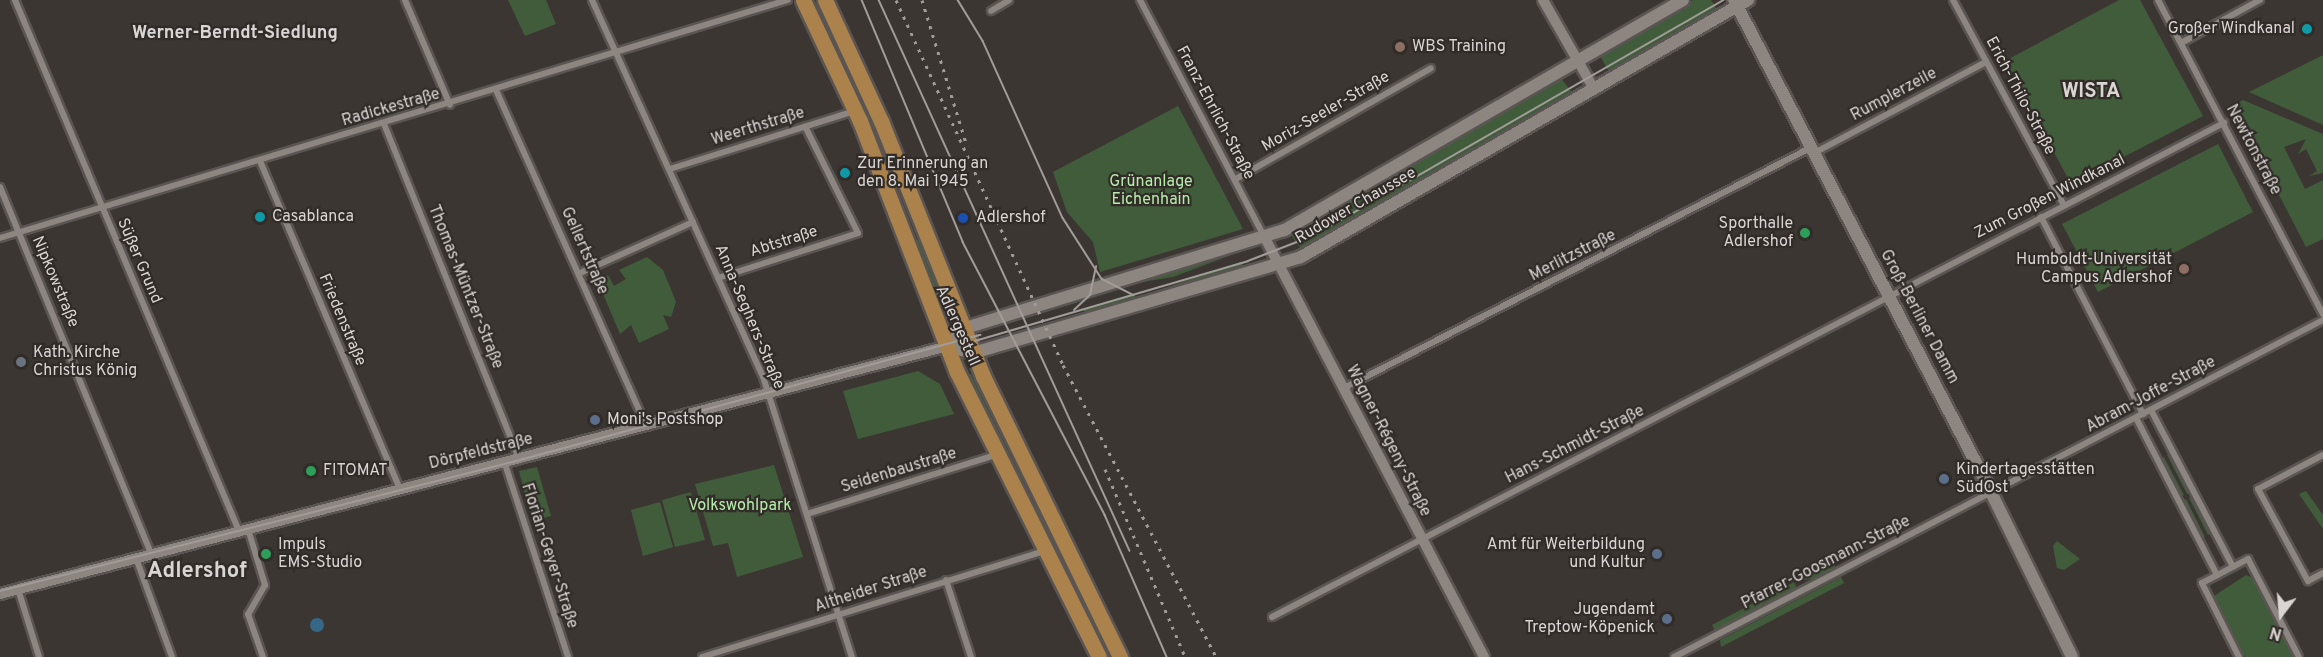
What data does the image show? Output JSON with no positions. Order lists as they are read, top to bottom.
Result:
{
  "streets": {
    "main road": ["Rudower Chaussee", "Groß-Berliner Damm", "Adlergestell"],
    "street": [
      "Rumplerzeile",
      "Erich-Thilo-Straße",
      "Radickestraße",
      "Moriz-Seeler-Straße",
      "Franz-Ehrlich-Straße",
      "Weerthstraße",
      "Newtonstraße",
      "Zum Großen Windkanal",
      "Abtstraße",
      "Gellertstraße",
      "Merlitzstraße",
      "Süßer Grund",
      "Nipkowstraße",
      "Thomas-Müntzer-Straße",
      "Anna-Seghers-Straße",
      "Friedenstraße",
      "Abram-Joffe-Straße",
      "Wagner-Régeny-Straße",
      "Hans-Schmidt-Straße",
      "Dörpfeldstraße",
      "Seidenbaustraße",
      "Florian-Geyer-Straße",
      "Pfarrer-Goosmann-Straße",
      "Altheider Straße"
    ]
  },
  "crossings": [
    ["Rumplerzeile", "Erich-Thilo-Straße"],
    ["Rumplerzeile", "Merlitzstraße"],
    ["Rumplerzeile", "Groß-Berliner Damm"],
    ["Erich-Thilo-Straße", "Zum Großen Windkanal"],
    ["Radickestraße", "Gellertstraße"],
    ["Radickestraße", "Süßer Grund"],
    ["Radickestraße", "Nipkowstraße"],
    ["Radickestraße", "Thomas-Müntzer-Straße"],
    ["Radickestraße", "Anna-Seghers-Straße"],
    ["Radickestraße", "Friedenstraße"],
    ["Moriz-Seeler-Straße", "Franz-Ehrlich-Straße"],
    ["Franz-Ehrlich-Straße", "Rudower Chaussee"],
    ["Franz-Ehrlich-Straße", "Wagner-Régeny-Straße"],
    ["Weerthstraße", "Abtstraße"],
    ["Weerthstraße", "Anna-Seghers-Straße"],
    ["Weerthstraße", "Adlergestell"],
    ["Newtonstraße", "Zum Großen Windkanal"],
    ["Zum Großen Windkanal", "Groß-Berliner Damm"],
    ["Zum Großen Windkanal", "Hans-Schmidt-Straße"],
    ["Rudower Chaussee", "Groß-Berliner Damm"],
    ["Rudower Chaussee", "Adlergestell"],
    ["Rudower Chaussee", "Wagner-Régeny-Straße"],
    ["Abtstraße", "Anna-Seghers-Straße"],
    ["Gellertstraße", "Dörpfeldstraße"],
    ["Merlitzstraße", "Groß-Berliner Damm"],
    ["Merlitzstraße", "Wagner-Régeny-Straße"],
    ["Süßer Grund", "Dörpfeldstraße"],
    ["Nipkowstraße", "Dörpfeldstraße"],
    ["Thomas-Müntzer-Straße", "Dörpfeldstraße"],
    ["Anna-Seghers-Straße", "Dörpfeldstraße"],
    ["Anna-Seghers-Straße", "Seidenbaustraße"],
    ["Anna-Seghers-Straße", "Altheider Straße"],
    ["Groß-Berliner Damm", "Abram-Joffe-Straße"],
    ["Groß-Berliner Damm", "Hans-Schmidt-Straße"],
    ["Groß-Berliner Damm", "Pfarrer-Goosmann-Straße"],
    ["Friedenstraße", "Dörpfeldstraße"],
    ["Adlergestell", "Dörpfeldstraße"],
    ["Adlergestell", "Seidenbaustraße"],
    ["Adlergestell", "Altheider Straße"],
    ["Abram-Joffe-Straße", "Pfarrer-Goosmann-Straße"],
    ["Wagner-Régeny-Straße", "Hans-Schmidt-Straße"],
    ["Dörpfeldstraße", "Florian-Geyer-Straße"]
  ],
  "districts": ["Werner-Berndt-Siedlung", "WISTA", "Adlershof"],
  "parks": ["Grünanlage Eichenhain", "Volkswohlpark"],
  "places": [
    "Großer Windkanal",
    "WBS Training",
    "Zur Erinnerung an den 8. Mai 1945",
    "Casablanca",
    "Adlershof",
    "Sporthalle Adlershof",
    "Humboldt-Universität Campus Adlershof",
    "Kath. Kirche Christus König",
    "Moni's Postshop",
    "FITOMAT",
    "Kindertagesstätten SüdOst",
    "Impuls EMS-Studio",
    "Amt für Weiterbildung und Kultur",
    "Jugendamt Treptow-Köpenick"
  ],
  "north": "bottom"
}
